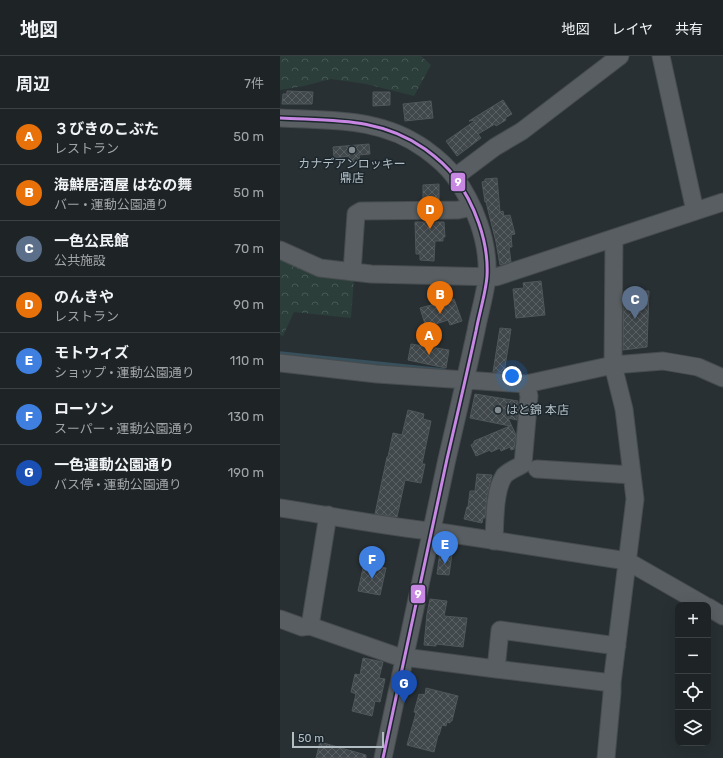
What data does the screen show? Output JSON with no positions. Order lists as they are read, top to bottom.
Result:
{
  "places": ["カナデアンロッキー 鼎店", "はと錦 本店"],
  "lines": ["transit line 9"],
  "scale_bar": "50 m",
  "page": {
    "header": "地図",
    "nav": ["地図", "レイヤ", "共有"],
    "heading": ["周辺", "7件"],
    "list": [
      {
        "mark": "A",
        "name": "３びきのこぶた",
        "note": "レストラン",
        "value": "50 m"
      },
      {
        "mark": "B",
        "name": "海鮮居酒屋 はなの舞",
        "note": "バー · 運動公園通り",
        "value": "50 m"
      },
      {
        "mark": "C",
        "name": "一色公民館",
        "note": "公共施設",
        "value": "70 m"
      },
      {
        "mark": "D",
        "name": "のんきや",
        "note": "レストラン",
        "value": "90 m"
      },
      {
        "mark": "E",
        "name": "モトウィズ",
        "note": "ショップ · 運動公園通り",
        "value": "110 m"
      },
      {
        "mark": "F",
        "name": "ローソン",
        "note": "スーパー · 運動公園通り",
        "value": "130 m"
      },
      {
        "mark": "G",
        "name": "一色運動公園通り",
        "note": "バス停 · 運動公園通り",
        "value": "190 m"
      }
    ],
    "pins": [
      "D",
      "B",
      "C",
      "A",
      "E",
      "F",
      "G"
    ],
    "map_buttons": ["+", "−"],
    "scale": "50 m"
  }
}
